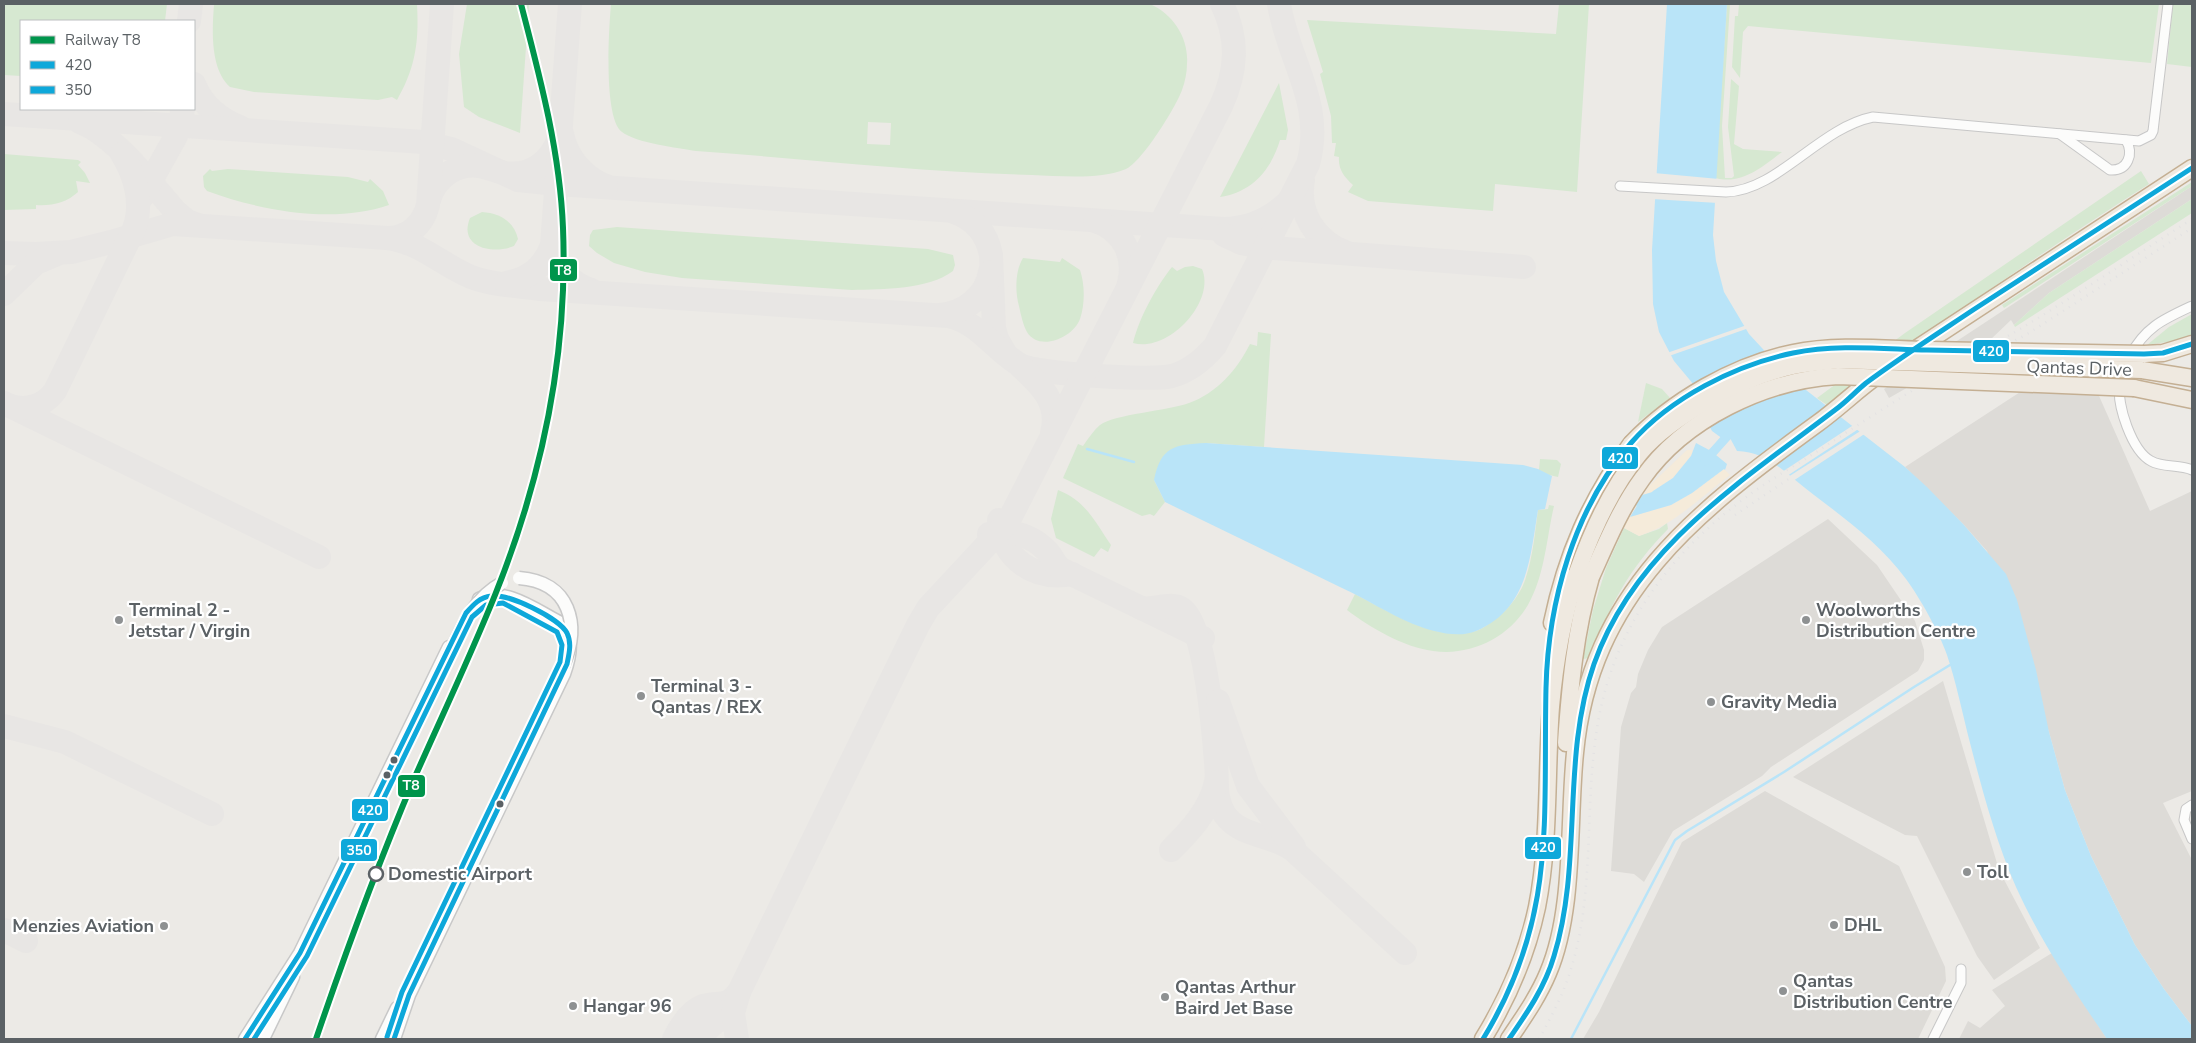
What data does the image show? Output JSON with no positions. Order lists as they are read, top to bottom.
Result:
{
  "streets": {
    "highway": ["Qantas Drive"]
  },
  "places": [
    "Terminal 2 - Jetstar / Virgin",
    "Woolworths Distribution Centre",
    "Terminal 3 - Qantas / REX",
    "Gravity Media",
    "Toll",
    "Domestic Airport",
    "DHL",
    "Menzies Aviation",
    "Qantas Distribution Centre",
    "Qantas Arthur Baird Jet Base",
    "Hangar 96"
  ],
  "lines": ["rail line T8", "transit line 420", "transit line 350"],
  "legend": ["Railway T8", "420", "350"]
}
